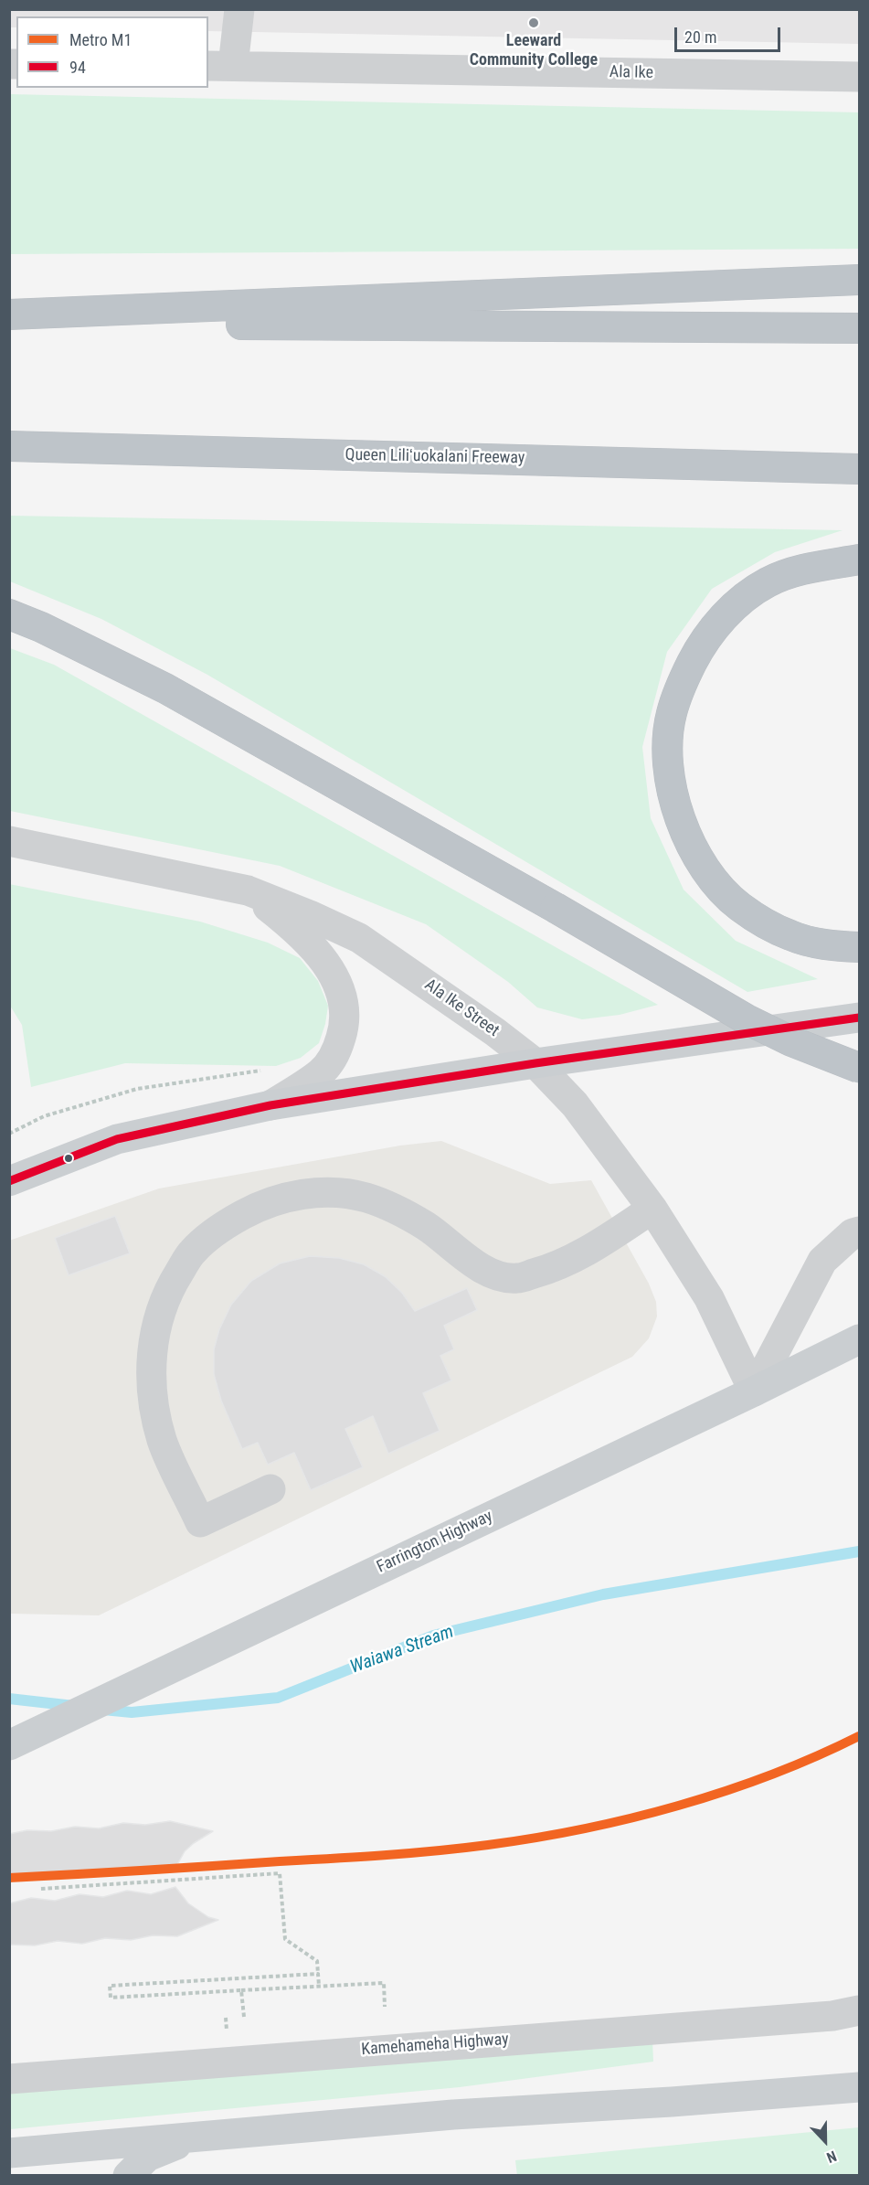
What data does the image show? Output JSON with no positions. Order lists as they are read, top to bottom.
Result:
{
  "streets": {
    "highway": ["Queen Liliʻuokalani Freeway"],
    "main road": ["Farrington Highway"],
    "street": ["Ala Ike", "Ala Ike Street", "Kamehameha Highway"]
  },
  "crossings": [
    ["Ala Ike Street", "Farrington Highway"]
  ],
  "water": ["Waiawa Stream"],
  "places": ["Leeward Community College"],
  "lines": ["transit line 94", "metro line M1"],
  "legend": ["Metro M1", "94"],
  "scale_bar": "20 m",
  "north": "bottom"
}
